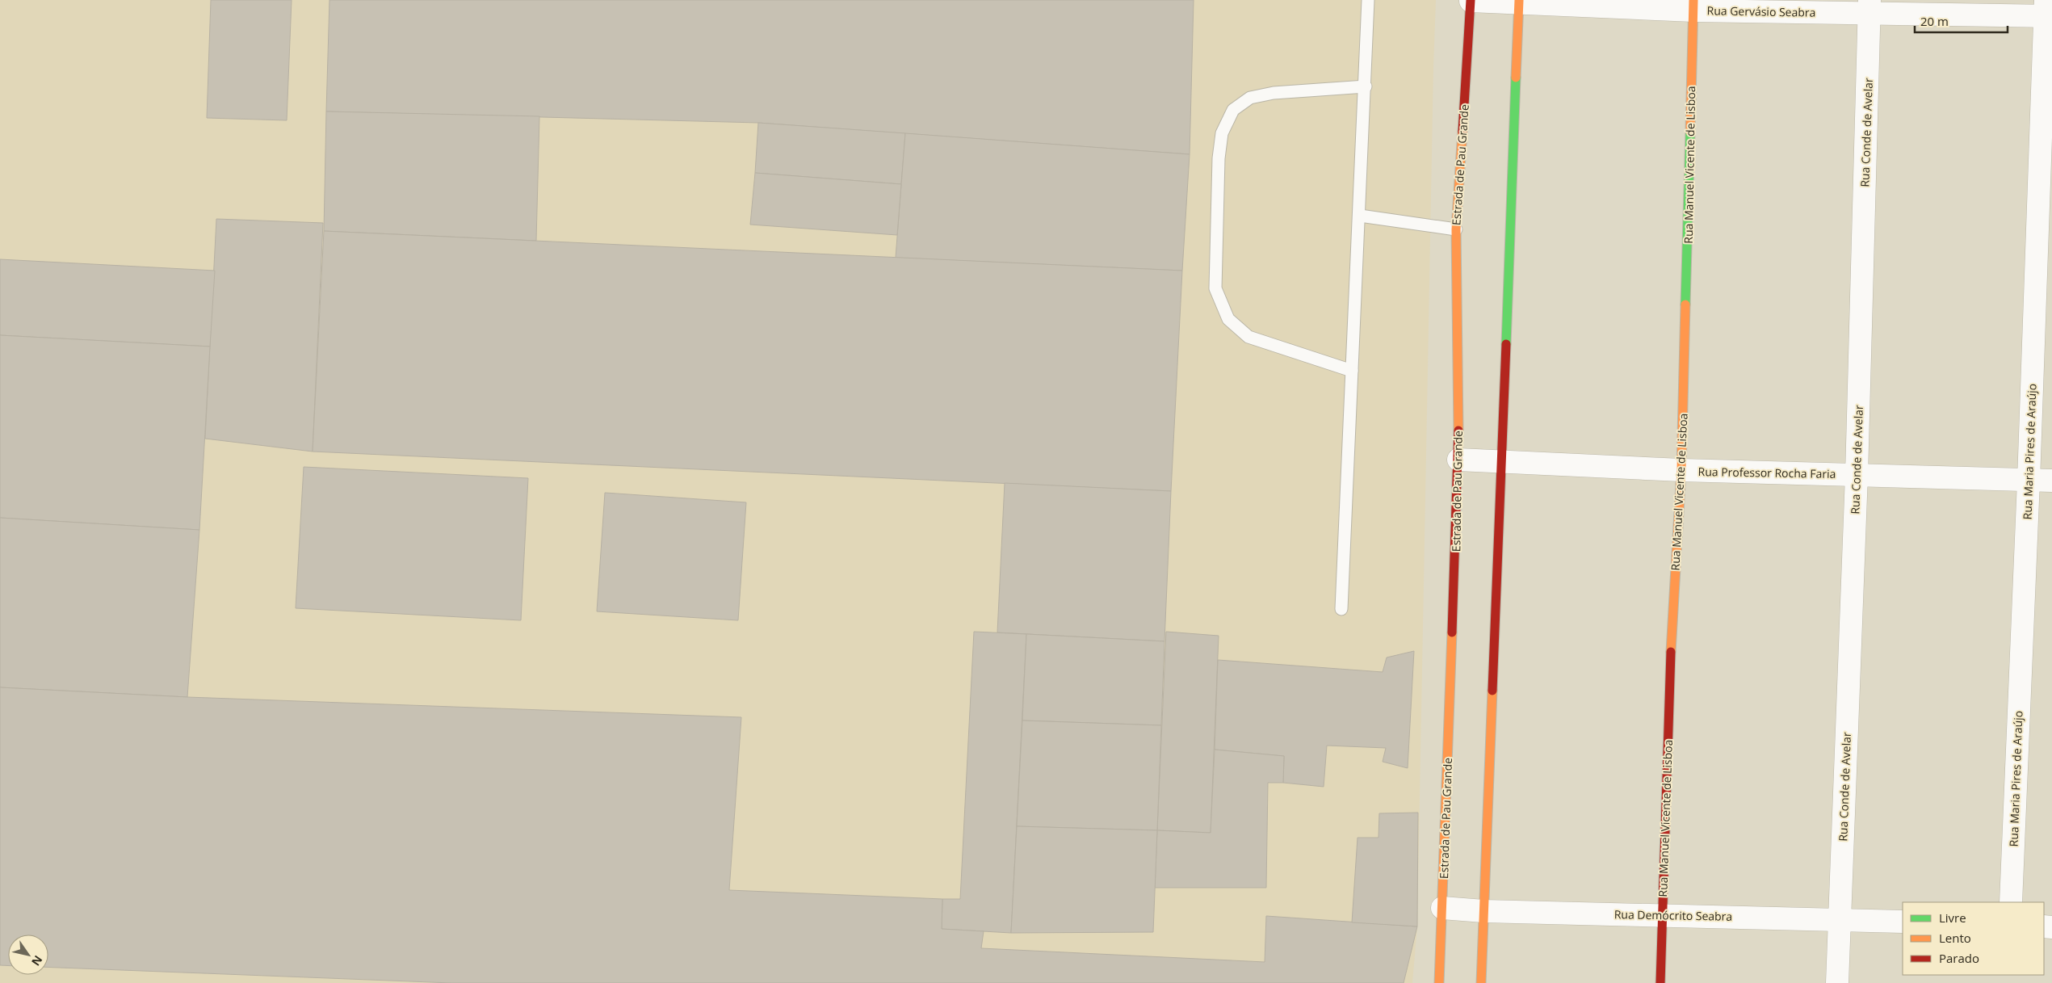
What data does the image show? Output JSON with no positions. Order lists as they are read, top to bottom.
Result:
{
  "streets": {
    "street": [
      "Rua Gervásio Seabra",
      "Rua Conde de Avelar",
      "Estrada de Pau Grande",
      "Rua Manuel Vicente de Lisboa",
      "Rua Maria Pires de Araújo",
      "Rua Professor Rocha Faria",
      "Rua Demócrito Seabra"
    ]
  },
  "crossings": [
    ["Rua Gervásio Seabra", "Rua Conde de Avelar"],
    ["Rua Gervásio Seabra", "Estrada de Pau Grande"],
    ["Rua Gervásio Seabra", "Rua Manuel Vicente de Lisboa"],
    ["Rua Gervásio Seabra", "Rua Maria Pires de Araújo"],
    ["Rua Conde de Avelar", "Rua Professor Rocha Faria"],
    ["Rua Conde de Avelar", "Rua Demócrito Seabra"],
    ["Estrada de Pau Grande", "Rua Professor Rocha Faria"],
    ["Estrada de Pau Grande", "Rua Demócrito Seabra"],
    ["Rua Manuel Vicente de Lisboa", "Rua Professor Rocha Faria"],
    ["Rua Manuel Vicente de Lisboa", "Rua Demócrito Seabra"],
    ["Rua Maria Pires de Araújo", "Rua Professor Rocha Faria"]
  ],
  "legend": ["Livre", "Lento", "Parado"],
  "scale_bar": "20 m",
  "north": "bottom right"
}
